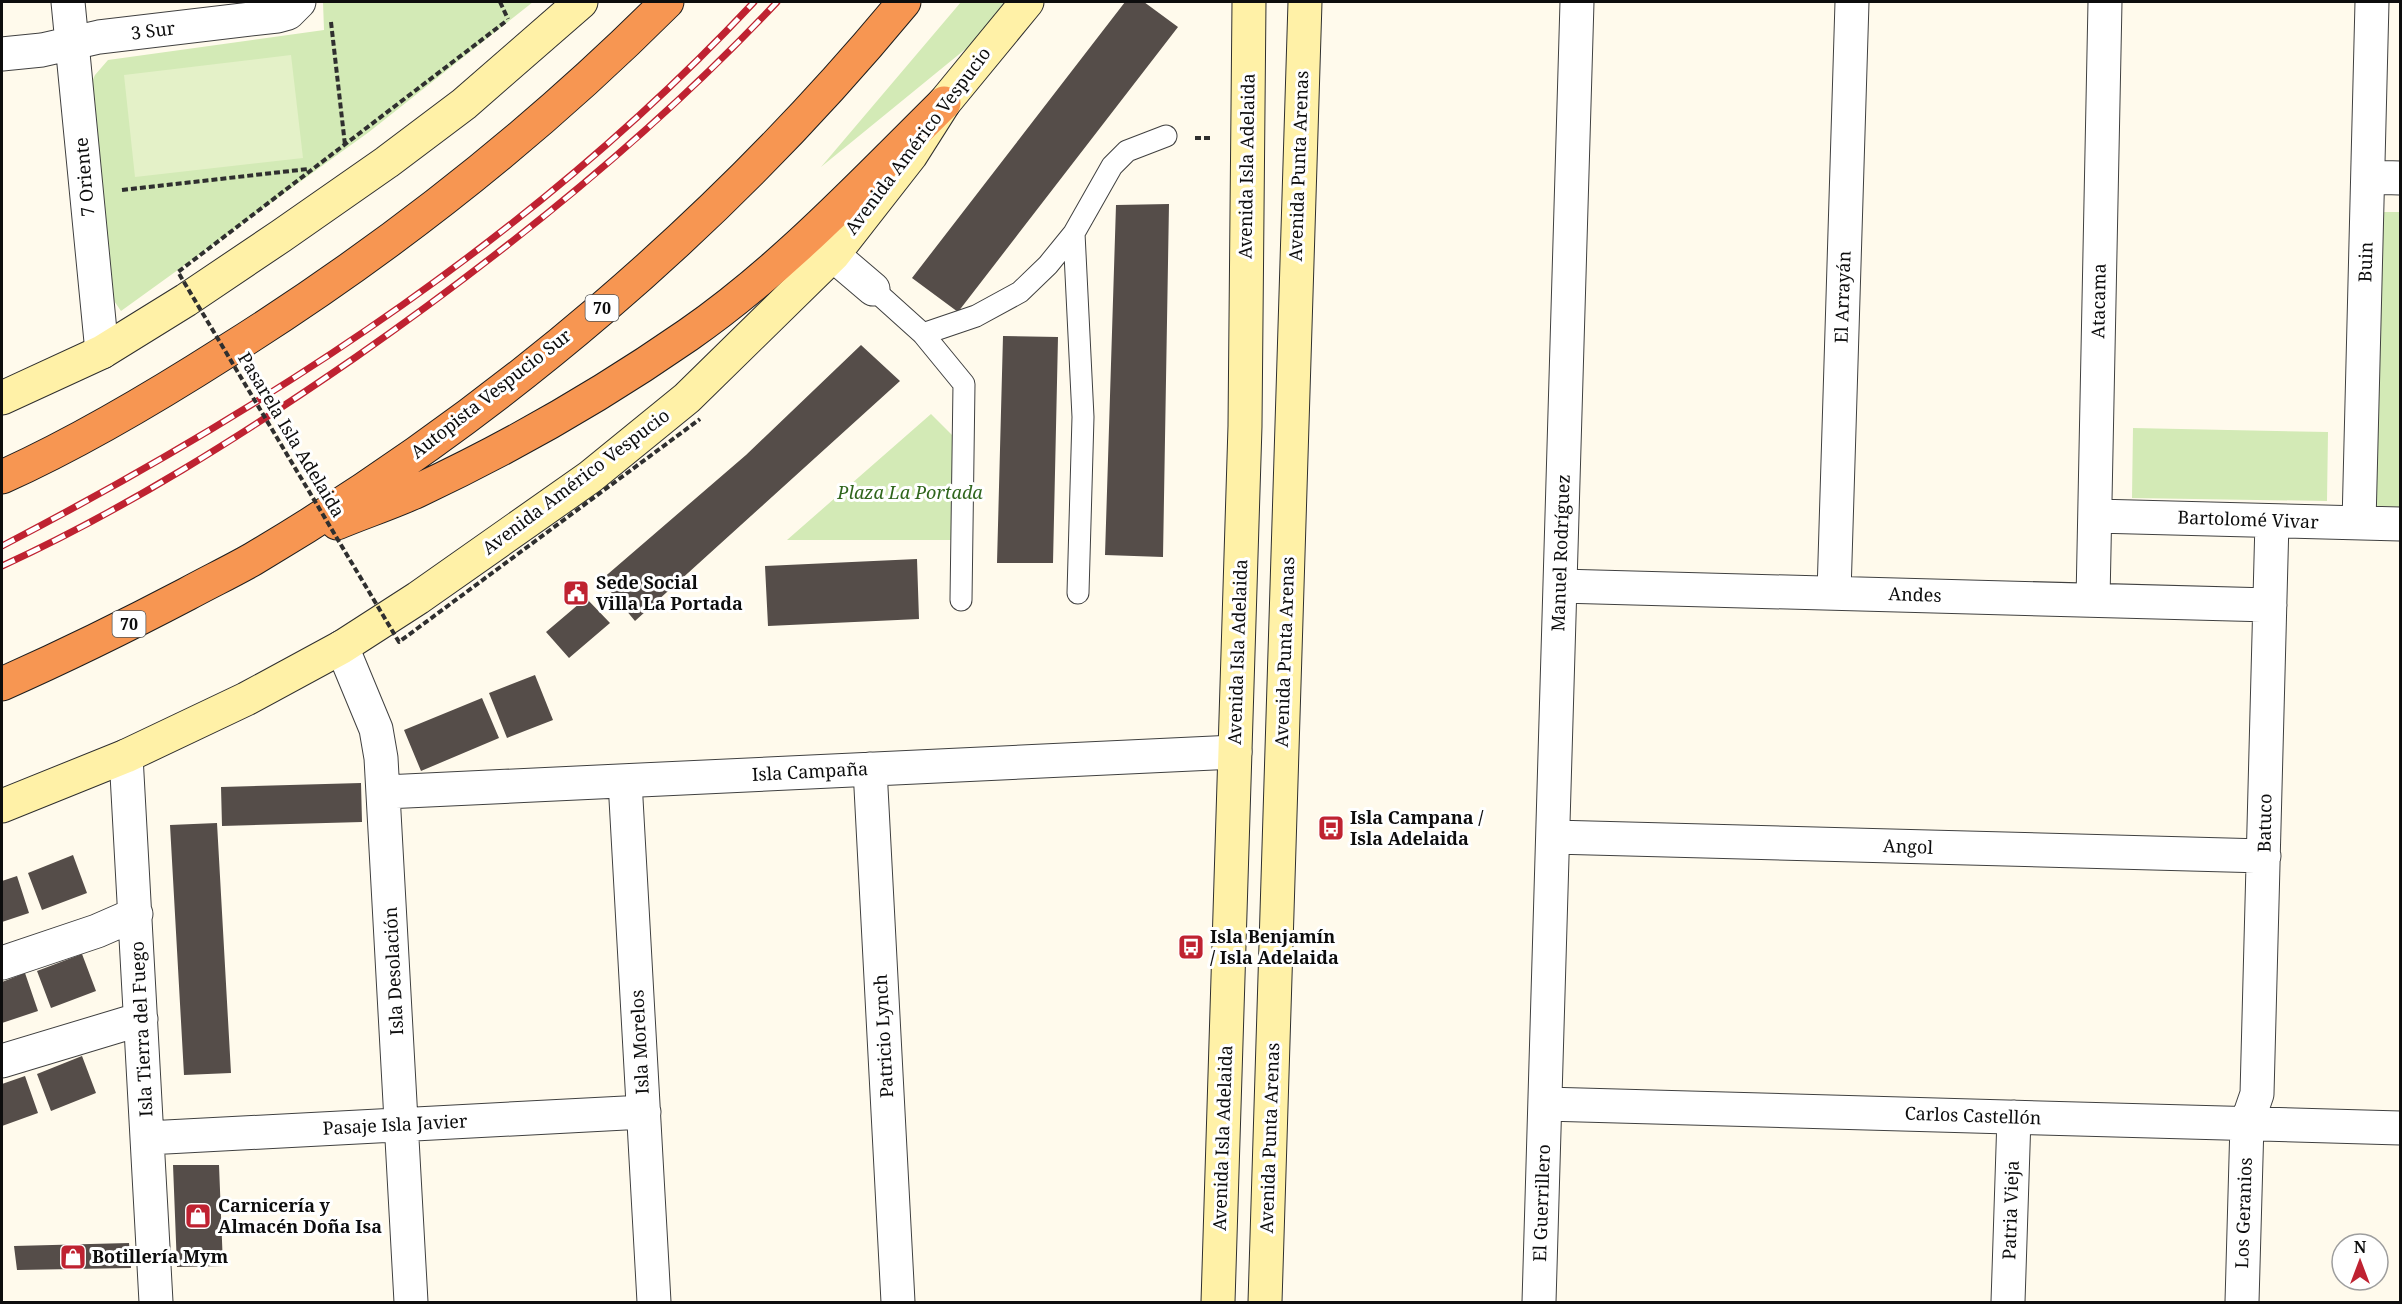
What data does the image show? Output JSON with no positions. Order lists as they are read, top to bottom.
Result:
{
  "streets": {
    "highway": ["70", "Autopista Vespucio Sur"],
    "main road": ["Avenida Américo Vespucio", "Avenida Isla Adelaida", "Avenida Punta Arenas"],
    "street": [
      "3 Sur",
      "7 Oriente",
      "Buin",
      "El Arrayán",
      "Atacama",
      "Bartolomé Vivar",
      "Manuel Rodríguez",
      "Andes",
      "Isla Campaña",
      "Batuco",
      "Angol",
      "Isla Desolación",
      "Isla Tierra del Fuego",
      "Patricio Lynch",
      "Isla Morelos",
      "Carlos Castellón",
      "Pasaje Isla Javier",
      "El Guerrillero",
      "Patria Vieja",
      "Los Geranios"
    ],
    "path": ["Pasarela Isla Adelaida"]
  },
  "crossings": [
    ["3 Sur", "7 Oriente"],
    ["Avenida Américo Vespucio", "Isla Desolación"],
    ["Avenida Américo Vespucio", "Isla Tierra del Fuego"],
    ["Avenida Isla Adelaida", "Isla Campaña"],
    ["Buin", "Bartolomé Vivar"],
    ["El Arrayán", "Andes"],
    ["Atacama", "Bartolomé Vivar"],
    ["Atacama", "Andes"],
    ["Bartolomé Vivar", "Batuco"],
    ["Manuel Rodríguez", "Andes"],
    ["Manuel Rodríguez", "Angol"],
    ["Manuel Rodríguez", "Carlos Castellón"],
    ["Manuel Rodríguez", "El Guerrillero"],
    ["Andes", "Batuco"],
    ["Isla Campaña", "Isla Desolación"],
    ["Isla Campaña", "Patricio Lynch"],
    ["Isla Campaña", "Isla Morelos"],
    ["Batuco", "Angol"],
    ["Batuco", "Carlos Castellón"],
    ["Batuco", "Los Geranios"],
    ["Isla Desolación", "Pasaje Isla Javier"],
    ["Isla Tierra del Fuego", "Pasaje Isla Javier"],
    ["Isla Morelos", "Pasaje Isla Javier"],
    ["Carlos Castellón", "El Guerrillero"],
    ["Carlos Castellón", "Patria Vieja"],
    ["Carlos Castellón", "Los Geranios"]
  ],
  "parks": ["Plaza La Portada"],
  "places": {
    "public building": ["Sede Social Villa La Portada"],
    "bus stop": ["Isla Campana / Isla Adelaida", "Isla Benjamín / Isla Adelaida"],
    "shop": ["Carnicería y Almacén Doña Isa", "Botillería Mym"]
  },
  "north": "top"
}
